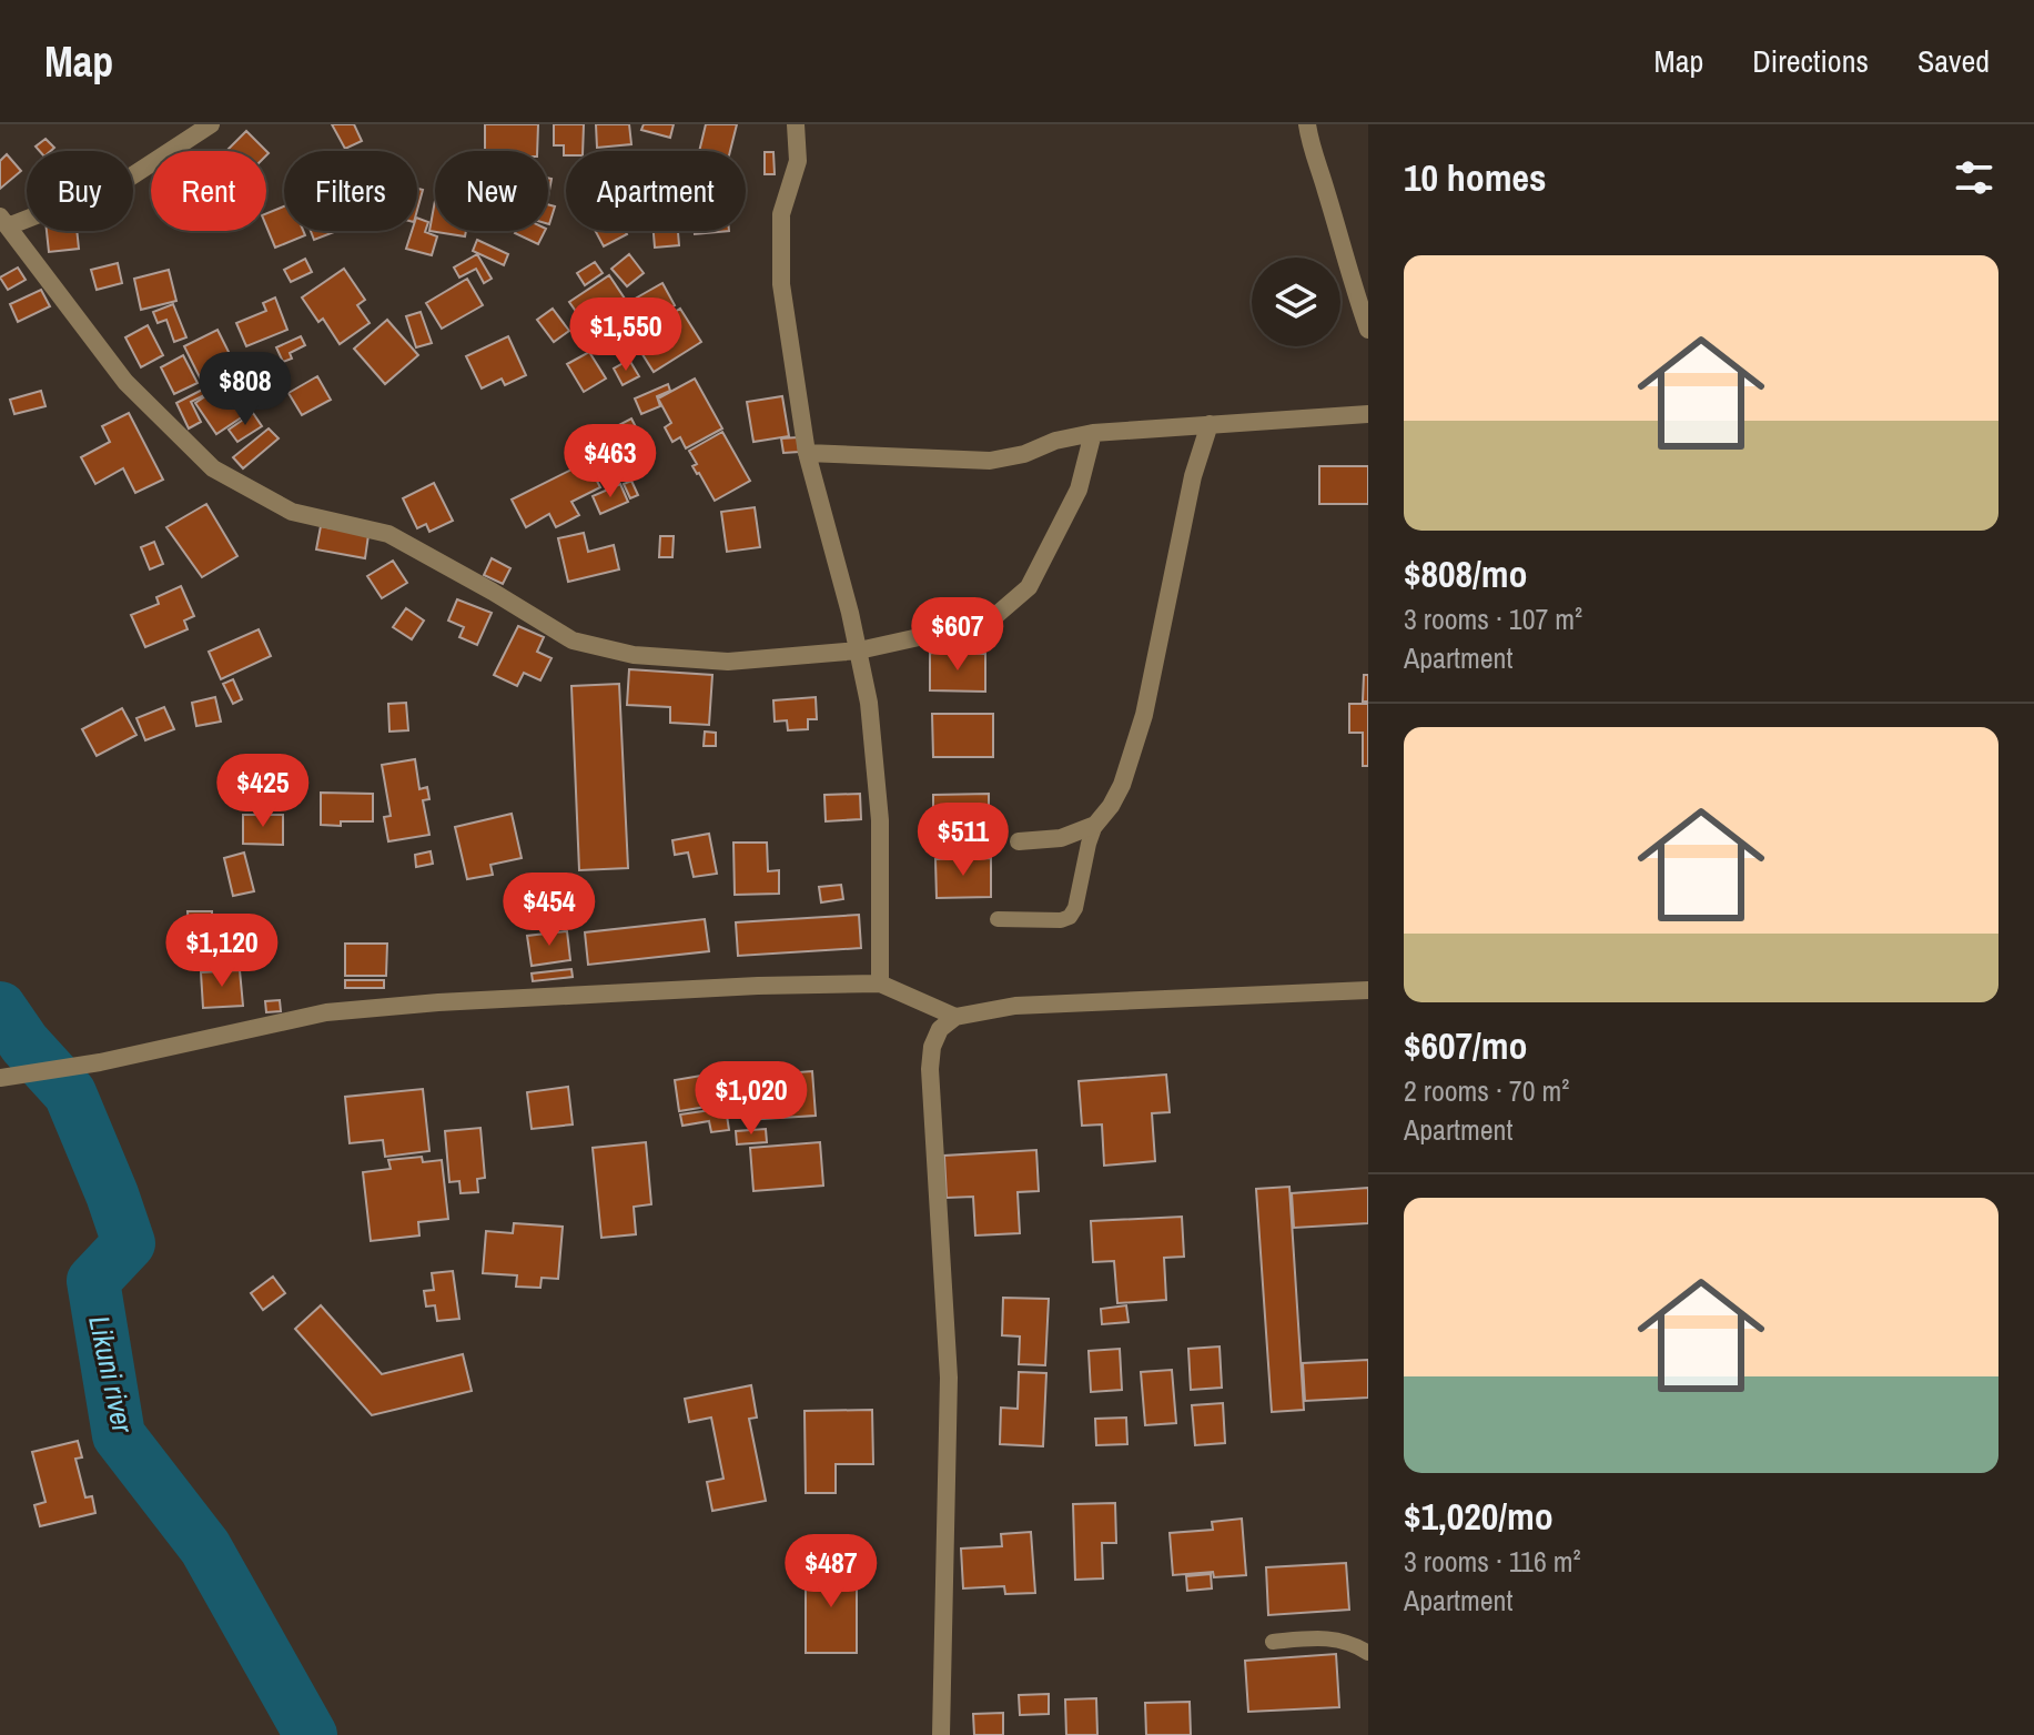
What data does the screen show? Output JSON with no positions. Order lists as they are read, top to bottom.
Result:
{
  "water": ["Likuni river"],
  "page": {
    "header": "Map",
    "nav": ["Map", "Directions", "Saved"],
    "heading": "10 homes",
    "chip": [
      "Buy",
      "Rent",
      "Filters",
      "New",
      "Apartment"
    ],
    "list": [
      {
        "name": "$808/mo",
        "note": "3 rooms · 107 m² · Apartment"
      },
      {
        "name": "$607/mo",
        "note": "2 rooms · 70 m² · Apartment"
      },
      {
        "name": "$1,020/mo",
        "note": "3 rooms · 116 m² · Apartment"
      }
    ],
    "price": [
      "$1,550",
      "$808",
      "$463",
      "$607",
      "$425",
      "$511",
      "$454",
      "$1,120",
      "$1,020",
      "$487"
    ]
  }
}
